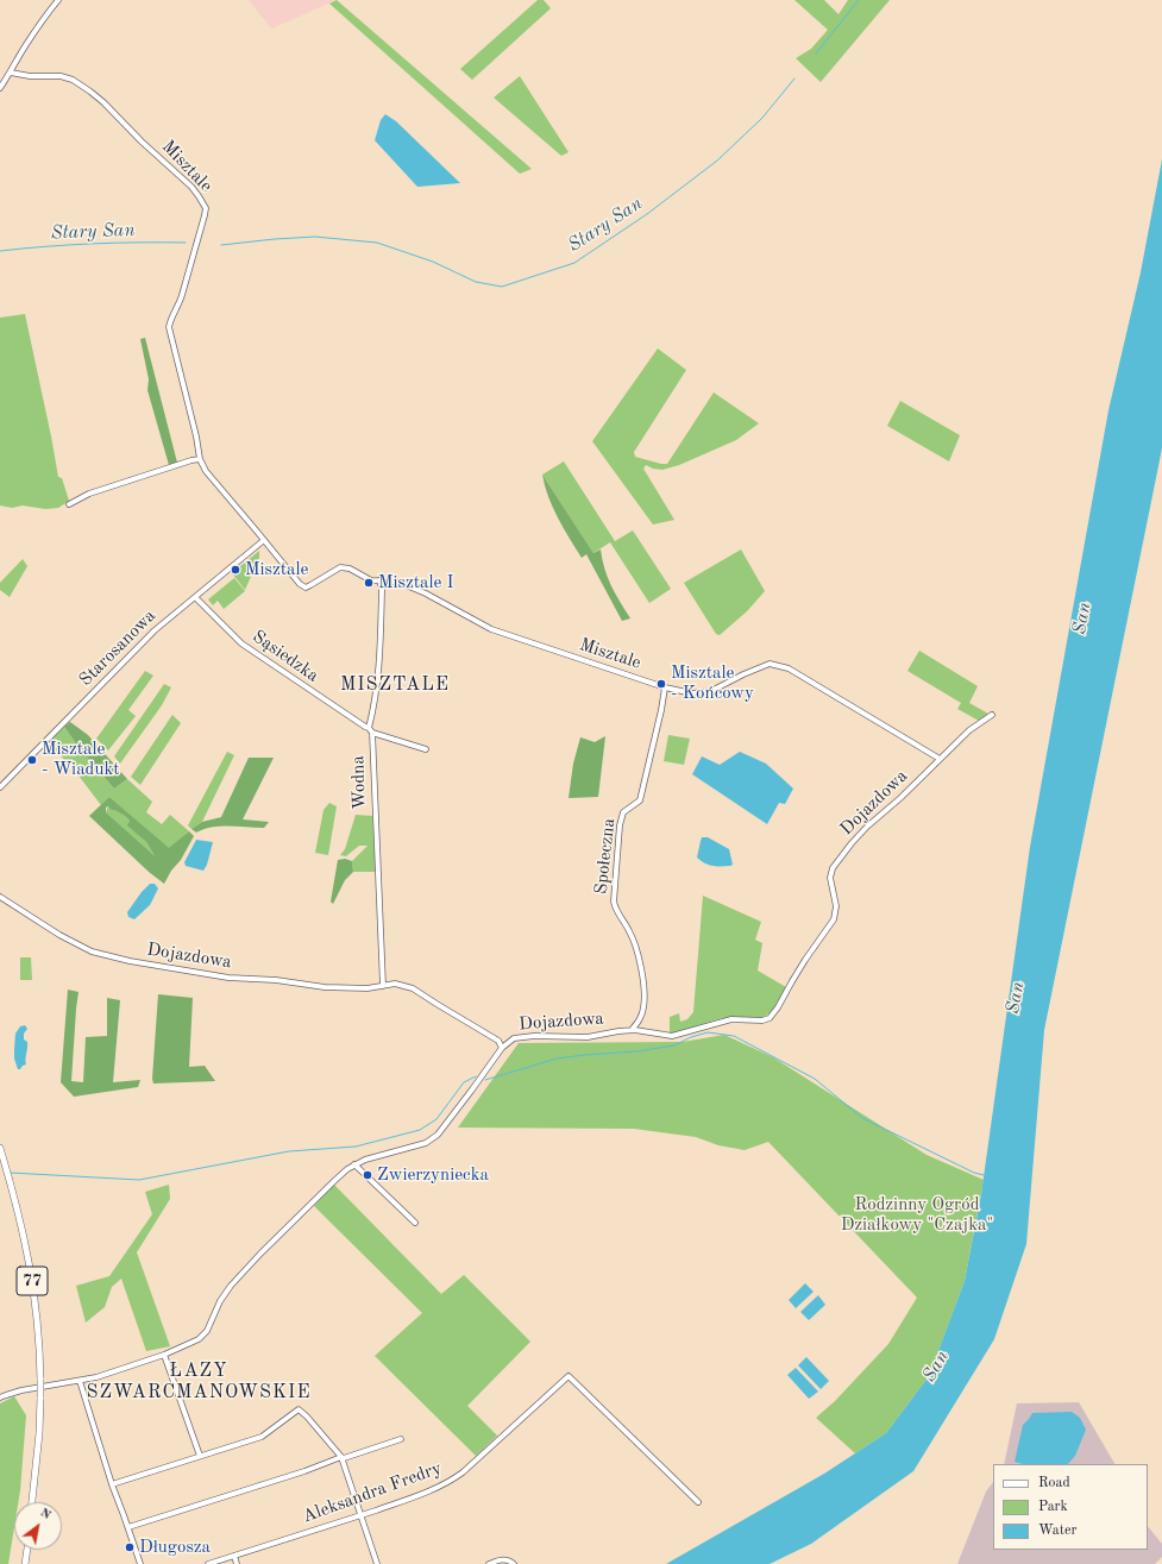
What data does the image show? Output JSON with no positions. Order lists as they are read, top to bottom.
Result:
{
  "streets": {
    "main road": ["77"],
    "street": [
      "Misztale",
      "Starosanowa",
      "Sąsiedzka",
      "Wodna",
      "Dojazdowa",
      "Społeczna",
      "Aleksandra Fredry"
    ]
  },
  "crossings": [
    ["Misztale", "Starosanowa"],
    ["Misztale", "Wodna"],
    ["Misztale", "Dojazdowa"],
    ["Misztale", "Społeczna"],
    ["Starosanowa", "Sąsiedzka"],
    ["Sąsiedzka", "Wodna"],
    ["Wodna", "Dojazdowa"],
    ["Dojazdowa", "Społeczna"]
  ],
  "districts": ["MISZTALE", "ŁAZY SZWARCMANOWSKIE"],
  "water": ["Stary San", "San"],
  "parks": ["Rodzinny Ogród Działkowy \"Czajka\""],
  "places": [
    "Misztale",
    "Misztale I",
    "Misztale - Końcowy",
    "Misztale - Wiadukt",
    "Zwierzyniecka",
    "Długosza"
  ],
  "legend": ["Road", "Park", "Water"],
  "north": "top right"
}
